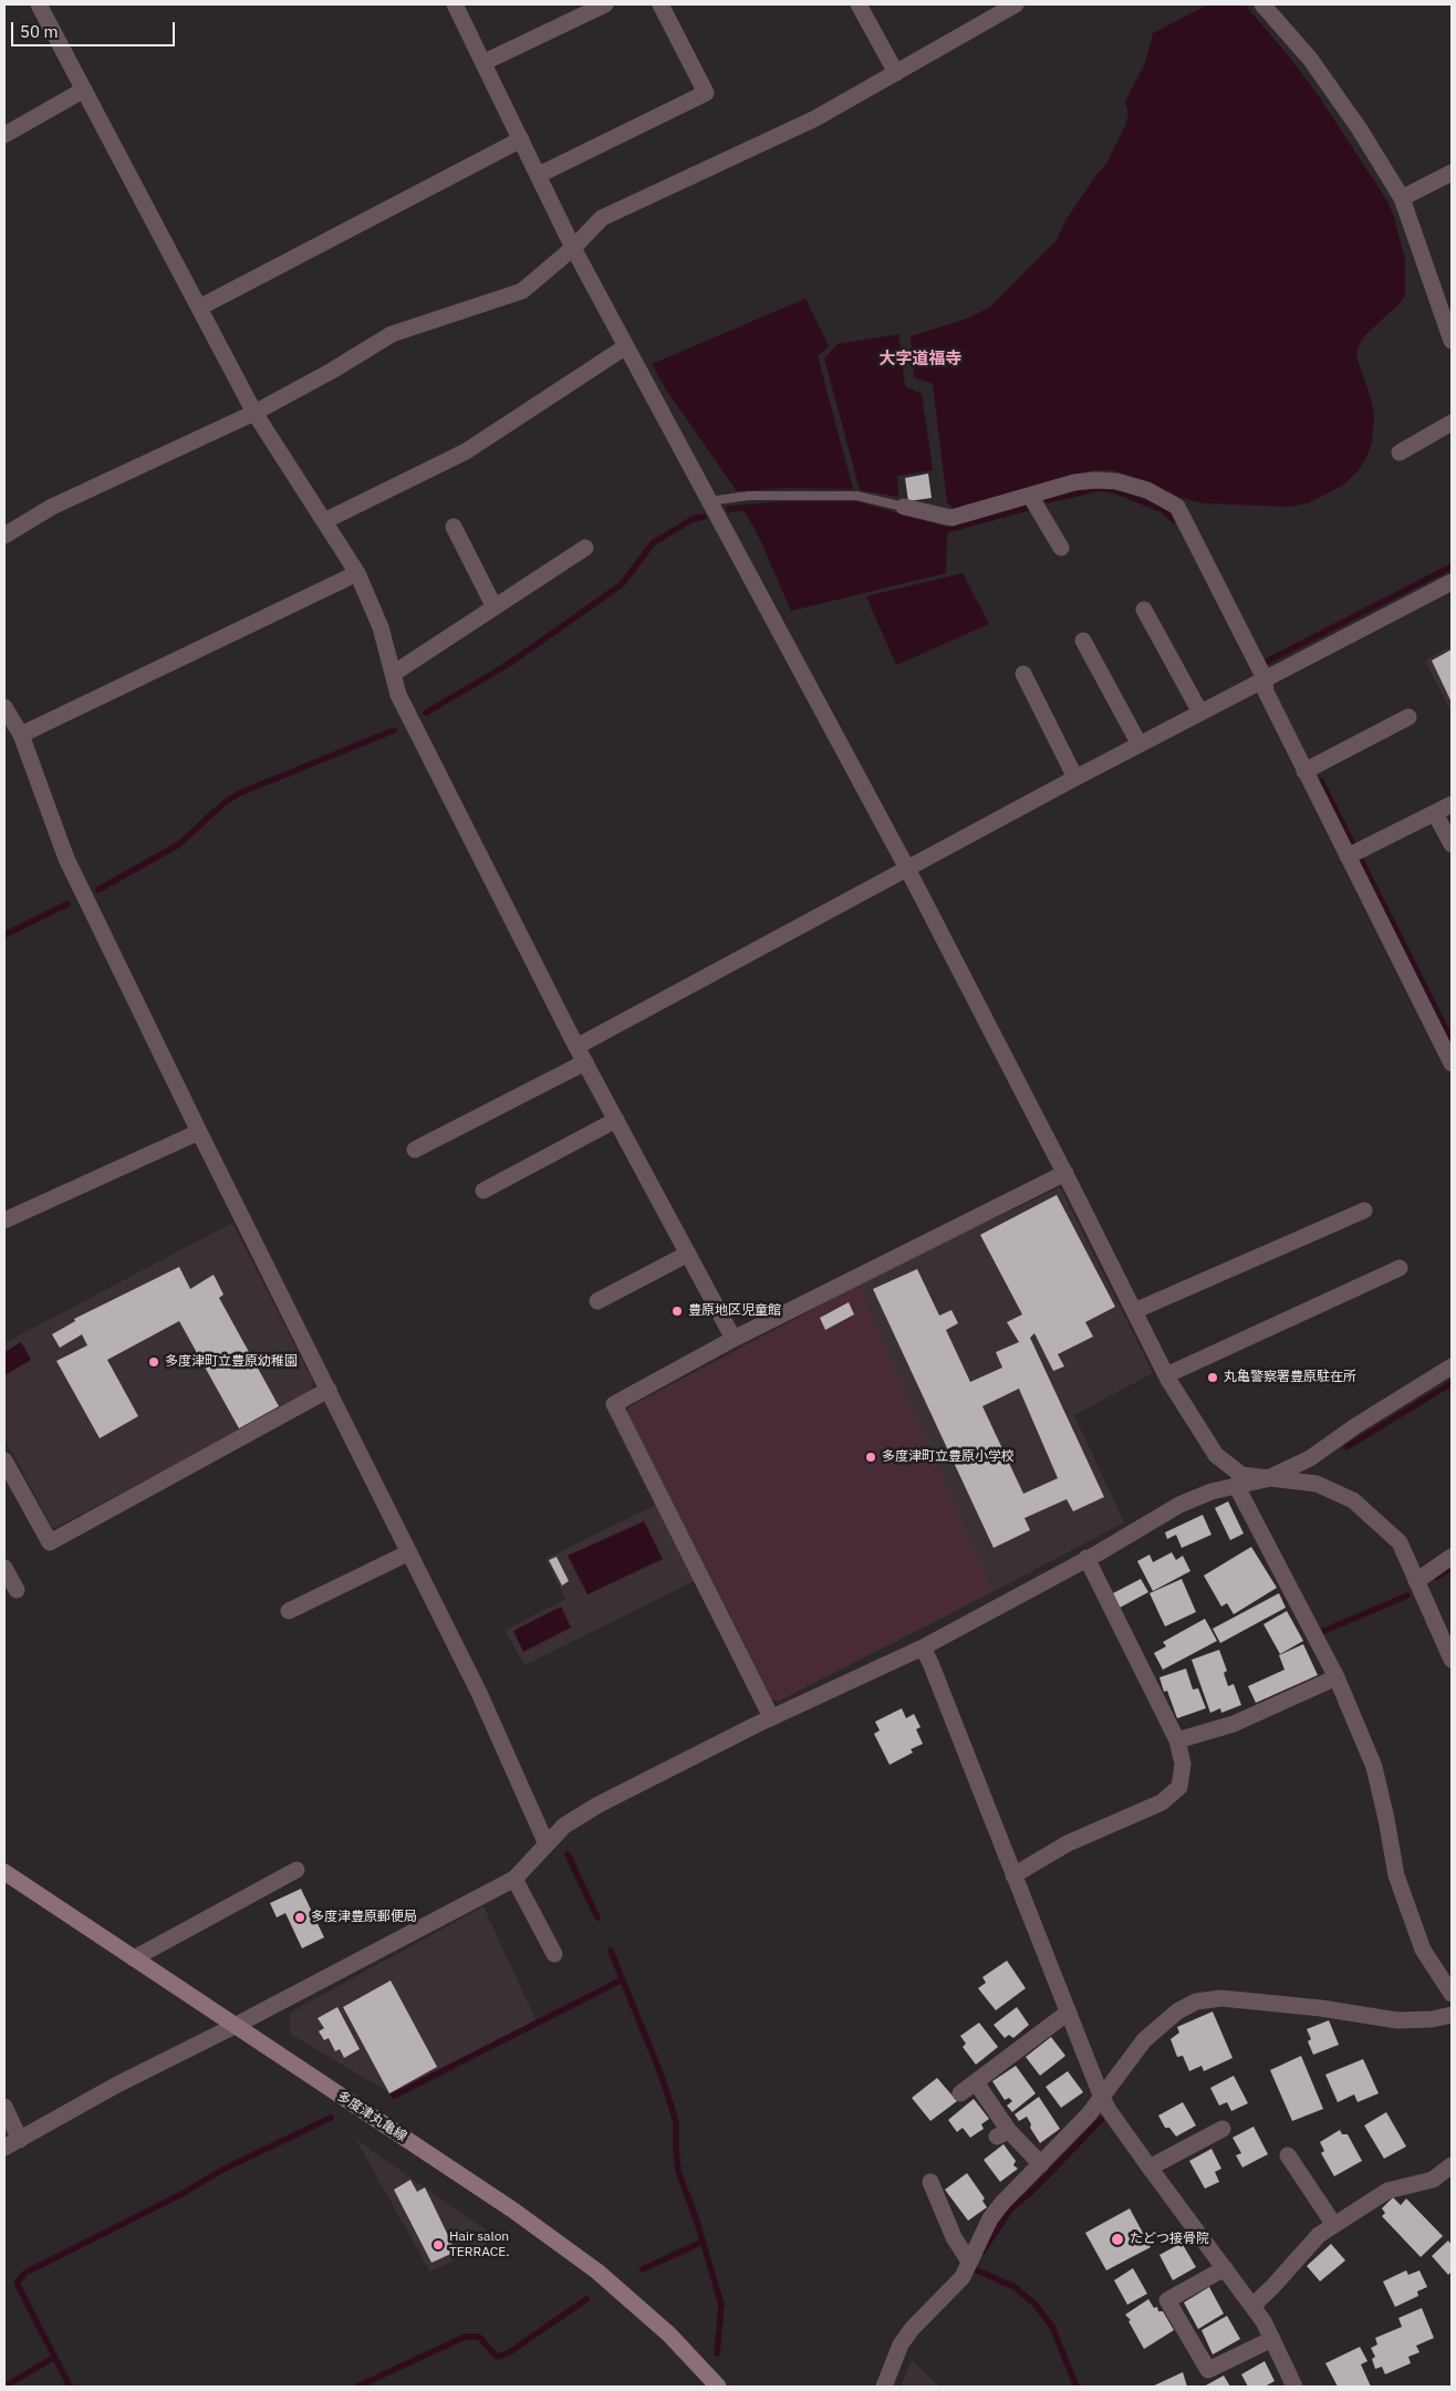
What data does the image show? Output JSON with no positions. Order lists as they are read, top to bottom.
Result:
{
  "streets": {
    "main road": ["多度津丸亀線"]
  },
  "districts": ["大字道福寺"],
  "places": [
    "豊原地区児童館",
    "多度津町立豊原幼稚園",
    "丸亀警察署豊原駐在所",
    "多度津町立豊原小学校",
    "多度津豊原郵便局",
    "たどつ接骨院",
    "Hair salon TERRACE."
  ],
  "scale_bar": "50 m"
}
